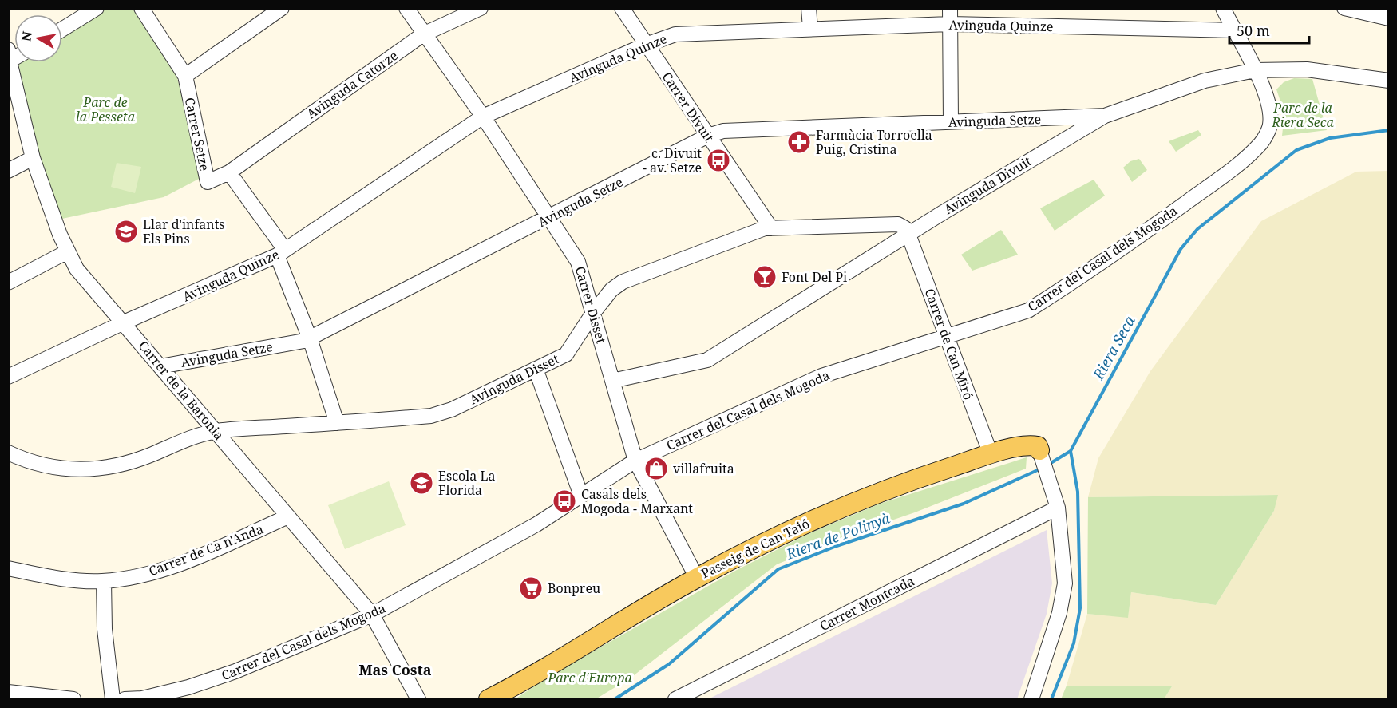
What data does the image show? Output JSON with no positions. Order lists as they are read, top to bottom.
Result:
{
  "streets": {
    "main road": ["Passeig de Can Taió"],
    "street": [
      "Avinguda Quinze",
      "Avinguda Catorze",
      "Carrer Divuit",
      "Avinguda Setze",
      "Carrer Setze",
      "Avinguda Divuit",
      "Carrer del Casal dels Mogoda",
      "Carrer Disset",
      "Carrer de Can Miró",
      "Avinguda Disset",
      "Carrer de la Baronia",
      "Carrer de Ca n'Anda",
      "Carrer Montcada"
    ]
  },
  "crossings": [
    ["Avinguda Quinze", "Carrer Divuit"],
    ["Avinguda Quinze", "Carrer Setze"],
    ["Avinguda Quinze", "Carrer del Casal dels Mogoda"],
    ["Avinguda Quinze", "Carrer Disset"],
    ["Avinguda Quinze", "Carrer de la Baronia"],
    ["Avinguda Catorze", "Carrer Setze"],
    ["Avinguda Catorze", "Carrer Disset"],
    ["Carrer Divuit", "Avinguda Setze"],
    ["Carrer Divuit", "Avinguda Disset"],
    ["Avinguda Setze", "Carrer Setze"],
    ["Avinguda Setze", "Avinguda Divuit"],
    ["Avinguda Setze", "Carrer Disset"],
    ["Avinguda Setze", "Carrer de la Baronia"],
    ["Carrer Setze", "Avinguda Disset"],
    ["Avinguda Divuit", "Carrer del Casal dels Mogoda"],
    ["Avinguda Divuit", "Carrer Disset"],
    ["Avinguda Divuit", "Carrer de Can Miró"],
    ["Avinguda Divuit", "Avinguda Disset"],
    ["Carrer del Casal dels Mogoda", "Carrer Disset"],
    ["Carrer del Casal dels Mogoda", "Carrer de Can Miró"],
    ["Carrer del Casal dels Mogoda", "Carrer de la Baronia"],
    ["Carrer Disset", "Avinguda Disset"],
    ["Carrer Disset", "Passeig de Can Taió"],
    ["Carrer de Can Miró", "Avinguda Disset"],
    ["Carrer de Can Miró", "Passeig de Can Taió"],
    ["Avinguda Disset", "Carrer de la Baronia"],
    ["Carrer de la Baronia", "Carrer de Ca n'Anda"]
  ],
  "districts": ["Mas Costa"],
  "water": ["Riera Seca", "Riera de Polinyà"],
  "parks": ["Parc de la Pesseta", "Parc de la Riera Seca", "Parc d'Europa"],
  "places": {
    "pharmacy": ["Farmàcia Torroella Puig, Cristina"],
    "bus stop": ["c. Divuit - av. Setze", "Casals dels Mogoda - Marxant"],
    "school or university": ["Llar d'infants Els Pins", "Escola La Florida"],
    "bar": ["Font Del Pi"],
    "shop": ["villafruita"],
    "supermarket": ["Bonpreu"]
  },
  "scale_bar": "50 m",
  "north": "left"
}
